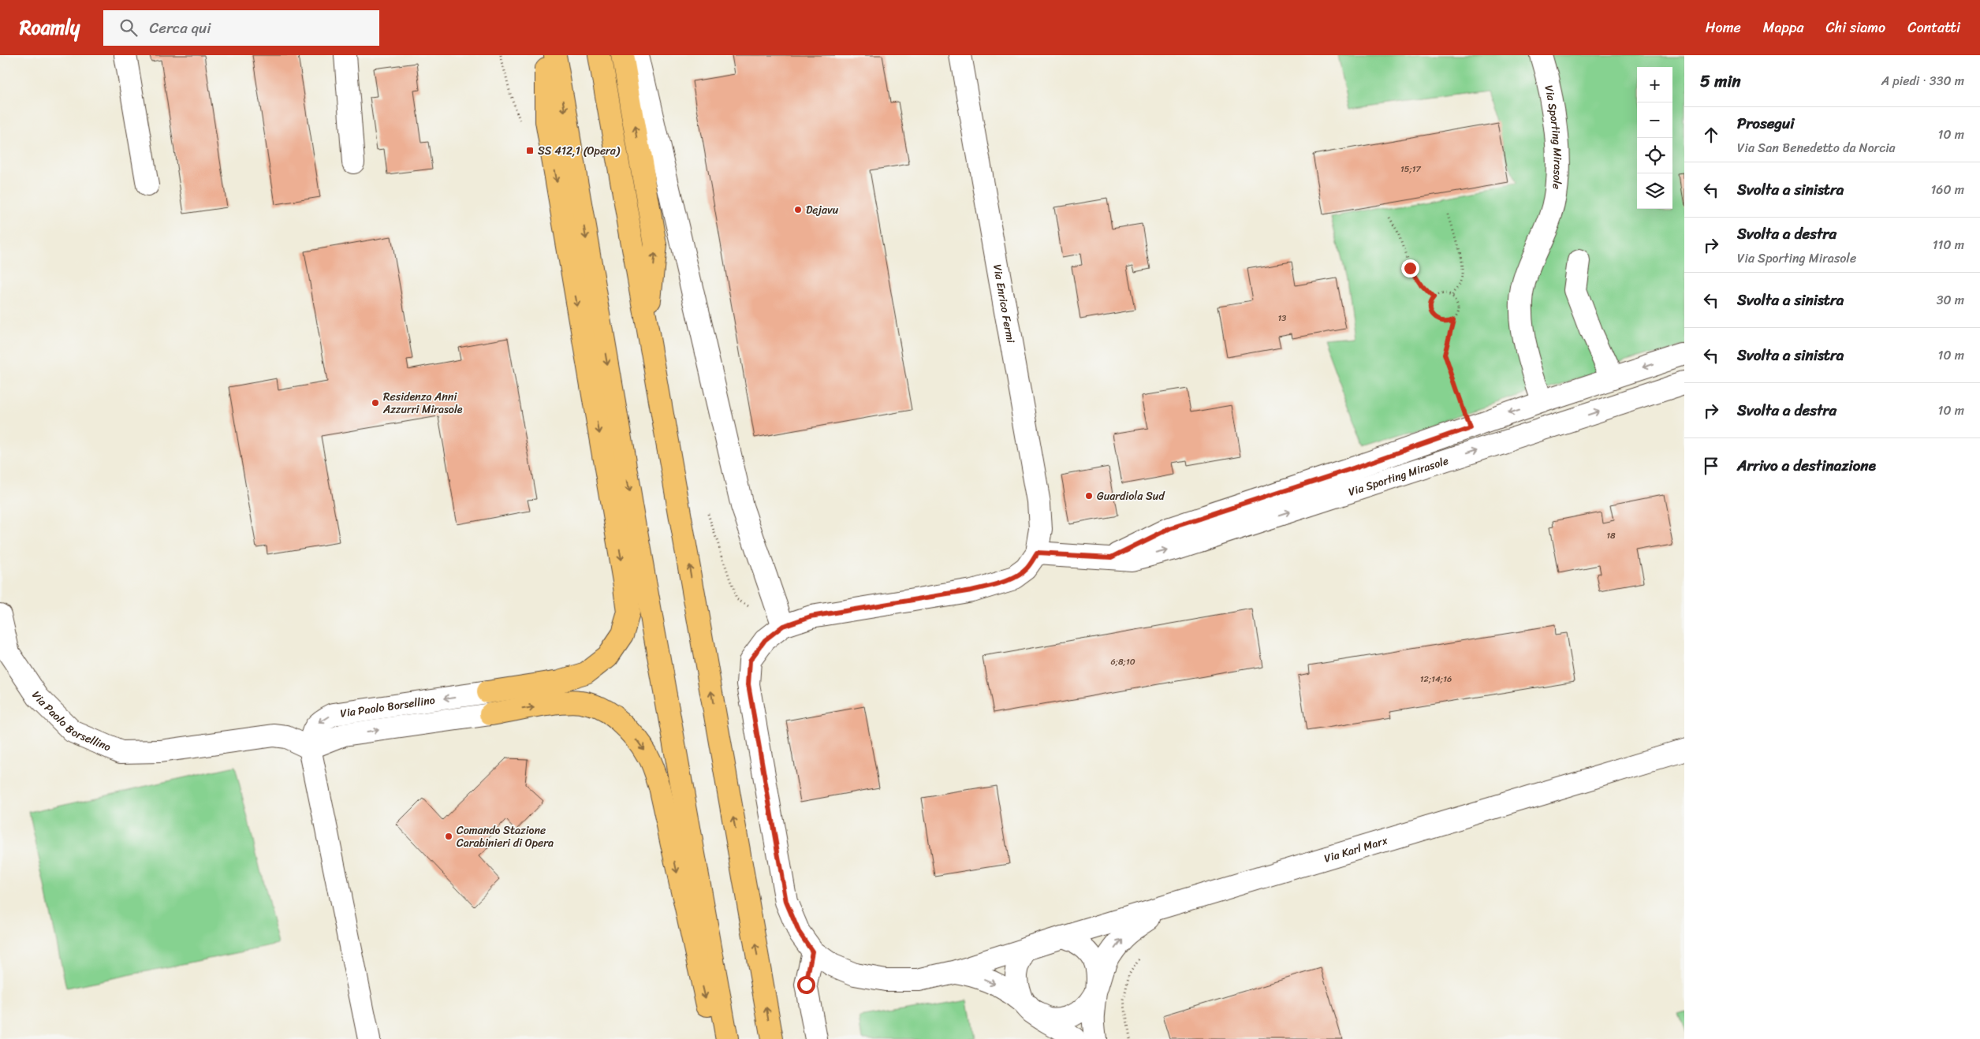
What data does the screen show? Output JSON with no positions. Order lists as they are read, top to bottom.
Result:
{
  "streets": {
    "street": [
      "Via Sporting Mirasole",
      "Via Enrico Fermi",
      "Via Paolo Borsellino",
      "Via Karl Marx"
    ]
  },
  "crossings": [
    ["Via Sporting Mirasole", "Via Enrico Fermi"]
  ],
  "places": {
    "transit": ["SS 412,1 (Opera)"],
    "other": [
      "Dejavu",
      "Residenza Anni Azzurri Mirasole",
      "Guardiola Sud",
      "Comando Stazione Carabinieri di Opera"
    ]
  },
  "house_numbers": [
    "15;17",
    "13",
    "18",
    "6;8;10",
    "12;14;16"
  ],
  "page": {
    "header": "Roamly",
    "search": "Cerca qui",
    "nav": [
      "Home",
      "Mappa",
      "Chi siamo",
      "Contatti"
    ],
    "heading": ["5 min", "A piedi · 330 m"],
    "map_buttons": ["+", "−"],
    "list": [
      ["Prosegui", "Via San Benedetto da Norcia", "10 m"],
      ["Svolta a sinistra", "160 m"],
      ["Svolta a destra", "Via Sporting Mirasole", "110 m"],
      ["Svolta a sinistra", "30 m"],
      ["Svolta a sinistra", "10 m"],
      ["Svolta a destra", "10 m"],
      "Arrivo a destinazione"
    ]
  }
}
